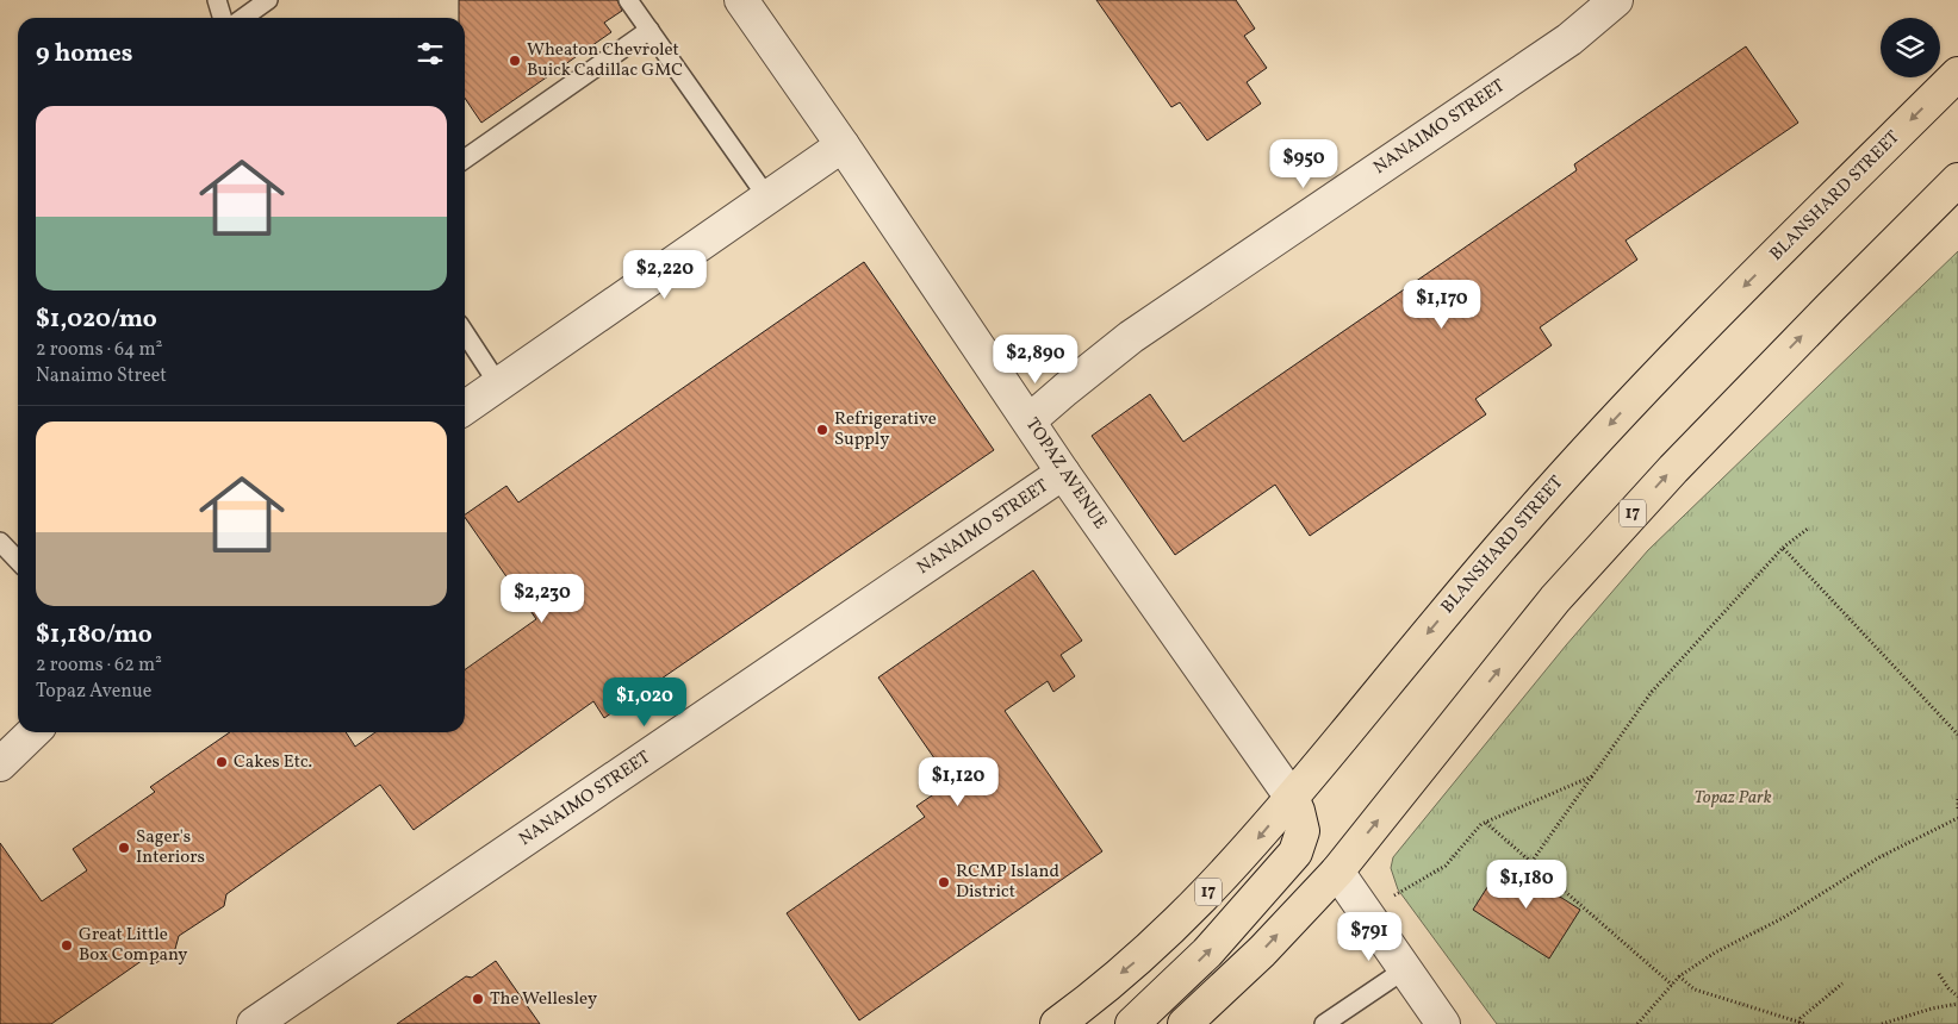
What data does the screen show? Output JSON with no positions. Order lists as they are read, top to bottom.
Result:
{
  "streets": {
    "main road": ["BLANSHARD STREET", "17"],
    "street": ["NANAIMO STREET", "TOPAZ AVENUE"]
  },
  "crossings": [
    ["NANAIMO STREET", "TOPAZ AVENUE"],
    ["BLANSHARD STREET", "TOPAZ AVENUE"]
  ],
  "parks": ["Topaz Park"],
  "places": [
    "Wheaton Chevrolet Buick Cadillac GMC",
    "Refrigerative Supply",
    "Cakes Etc.",
    "Sager's Interiors",
    "RCMP Island District",
    "Great Little Box Company",
    "The Wellesley"
  ],
  "page": {
    "heading": "9 homes",
    "list": [
      {
        "name": "$1,020/mo",
        "note": "2 rooms · 64 m² · Nanaimo Street"
      },
      {
        "name": "$1,180/mo",
        "note": "2 rooms · 62 m² · Topaz Avenue"
      }
    ],
    "price": [
      "$950",
      "$2,220",
      "$1,170",
      "$2,890",
      "$2,230",
      "$1,020",
      "$1,120",
      "$1,180",
      "$791"
    ]
  }
}
